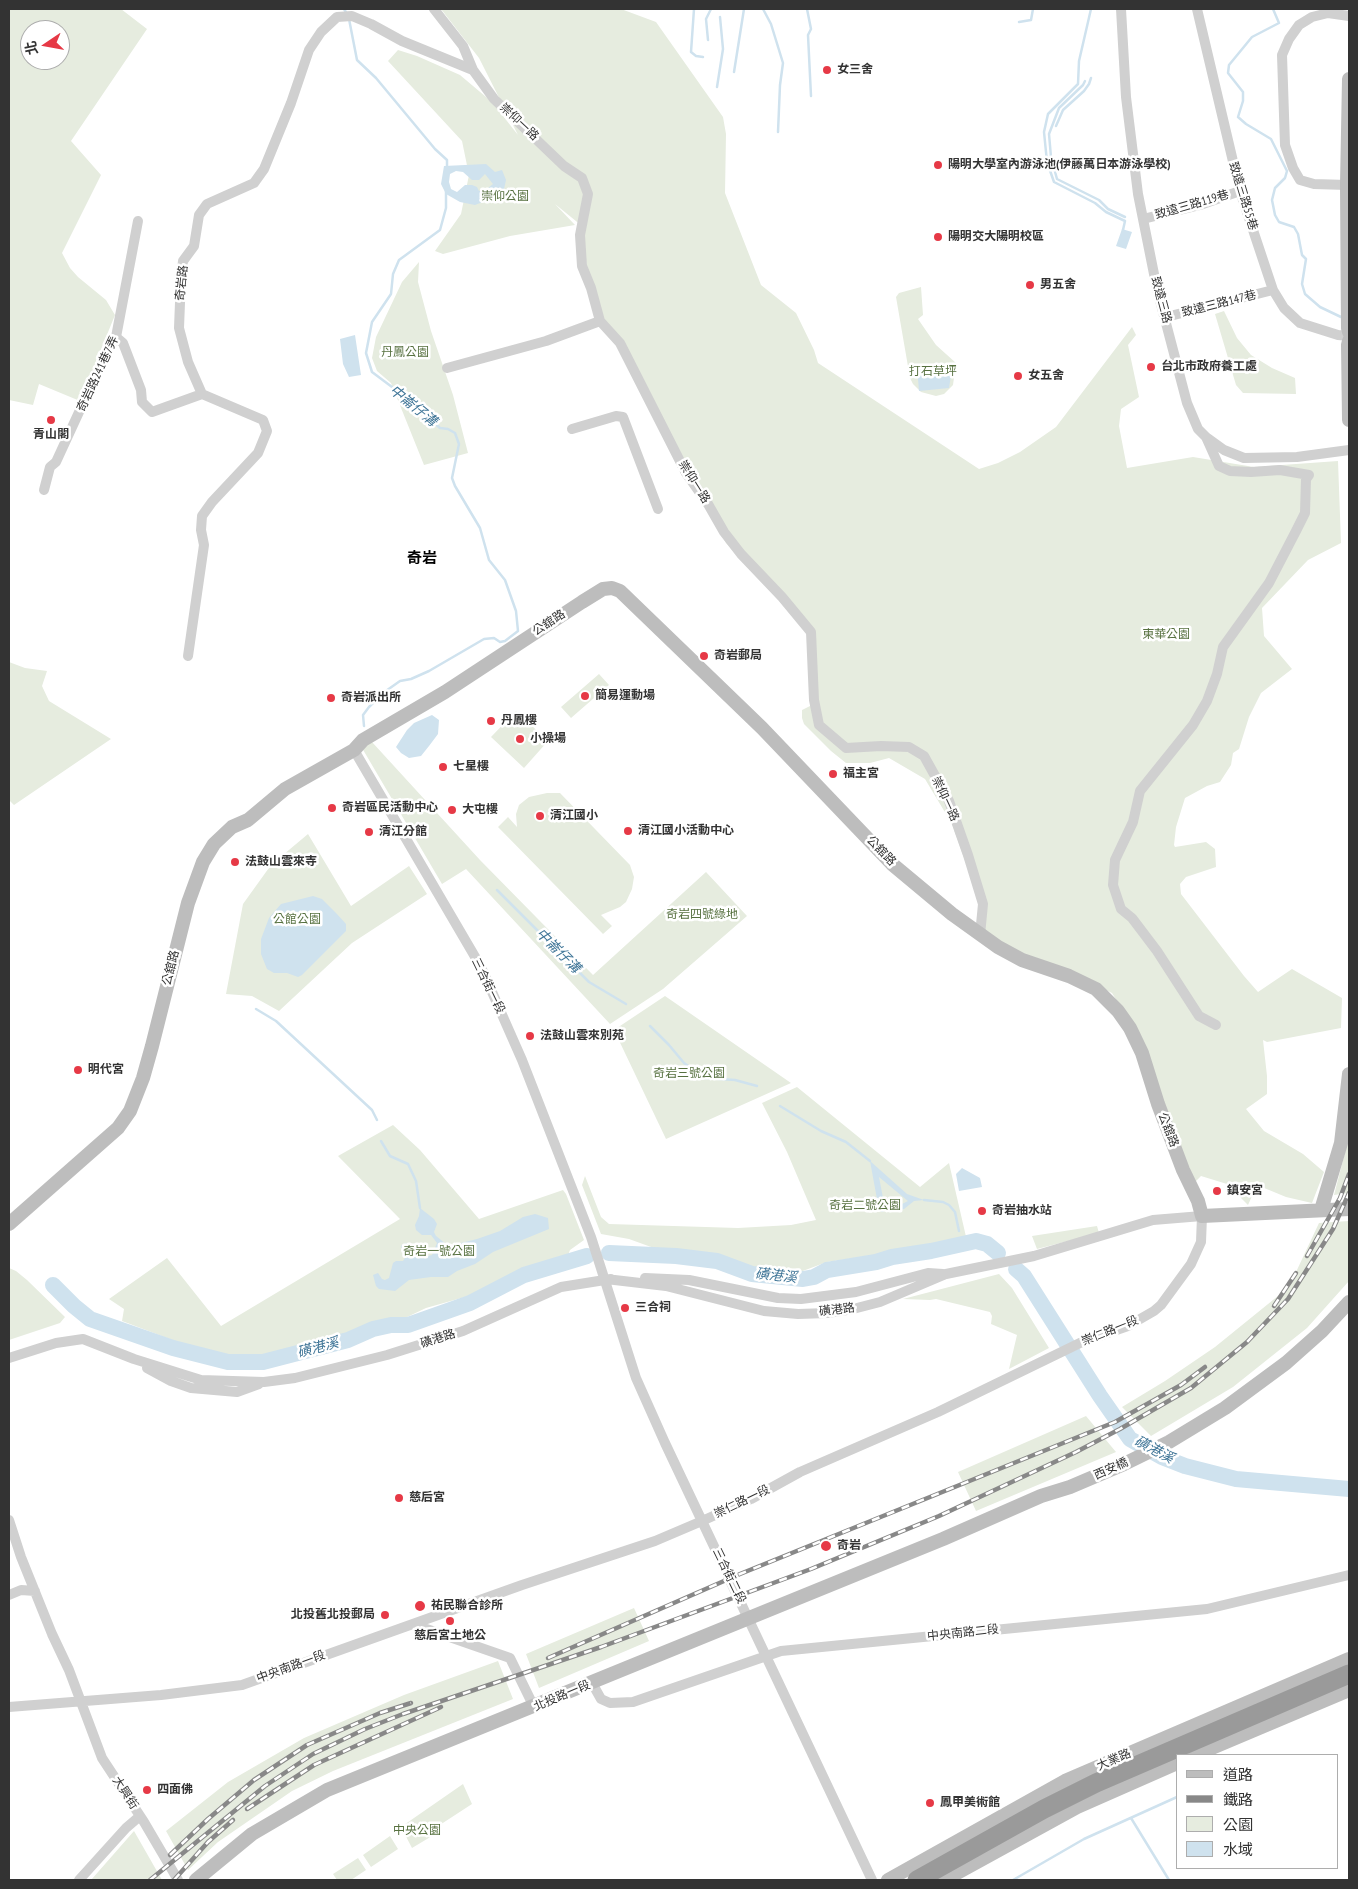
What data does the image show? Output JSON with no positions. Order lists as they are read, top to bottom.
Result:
{
  "streets": {
    "street": [
      "崇仰一路",
      "致遠三路55巷",
      "致遠三路119巷",
      "奇岩路",
      "致遠三路",
      "致遠三路147巷",
      "奇岩路241巷7弄",
      "公舘路",
      "三合街一段",
      "磺港路",
      "崇仁路一段",
      "西安橋",
      "三合街二段",
      "中央南路二段",
      "中央南路一段",
      "北投路一段",
      "大業路",
      "大興街"
    ]
  },
  "crossings": [
    ["崇仰一路", "奇岩路"],
    ["崇仰一路", "公舘路"],
    ["致遠三路55巷", "致遠三路119巷"],
    ["致遠三路55巷", "致遠三路147巷"],
    ["致遠三路119巷", "致遠三路"],
    ["致遠三路", "致遠三路147巷"],
    ["公舘路", "三合街一段"],
    ["公舘路", "磺港路"],
    ["公舘路", "崇仁路一段"],
    ["三合街一段", "三合街二段"],
    ["磺港路", "崇仁路一段"],
    ["磺港路", "三合街二段"],
    ["崇仁路一段", "三合街二段"],
    ["崇仁路一段", "中央南路一段"],
    ["西安橋", "北投路一段"],
    ["三合街二段", "中央南路二段"],
    ["三合街二段", "北投路一段"],
    ["中央南路二段", "北投路一段"],
    ["中央南路一段", "大興街"]
  ],
  "districts": ["奇岩"],
  "water": ["中崙仔溝", "磺港溪"],
  "parks": [
    "崇仰公園",
    "丹鳳公園",
    "打石草坪",
    "東華公園",
    "奇岩四號綠地",
    "公館公園",
    "奇岩三號公園",
    "奇岩二號公園",
    "奇岩一號公園",
    "中央公園"
  ],
  "places": [
    "女三舍",
    "陽明大學室內游泳池(伊藤萬日本游泳學校)",
    "陽明交大陽明校區",
    "男五舍",
    "台北市政府養工處",
    "女五舍",
    "青山閣",
    "奇岩郵局",
    "簡易運動場",
    "奇岩派出所",
    "丹鳳樓",
    "小操場",
    "七星樓",
    "福主宮",
    "奇岩區民活動中心",
    "大屯樓",
    "清江國小",
    "清江國小活動中心",
    "清江分館",
    "法鼓山雲來寺",
    "法鼓山雲來別苑",
    "明代宮",
    "鎮安宮",
    "奇岩抽水站",
    "三合祠",
    "慈后宮",
    "奇岩",
    "祐民聯合診所",
    "北投舊北投郵局",
    "慈后宮土地公",
    "四面佛",
    "鳳甲美術館"
  ],
  "legend": [
    "道路",
    "鐵路",
    "公園",
    "水域"
  ],
  "north": "left"
}
